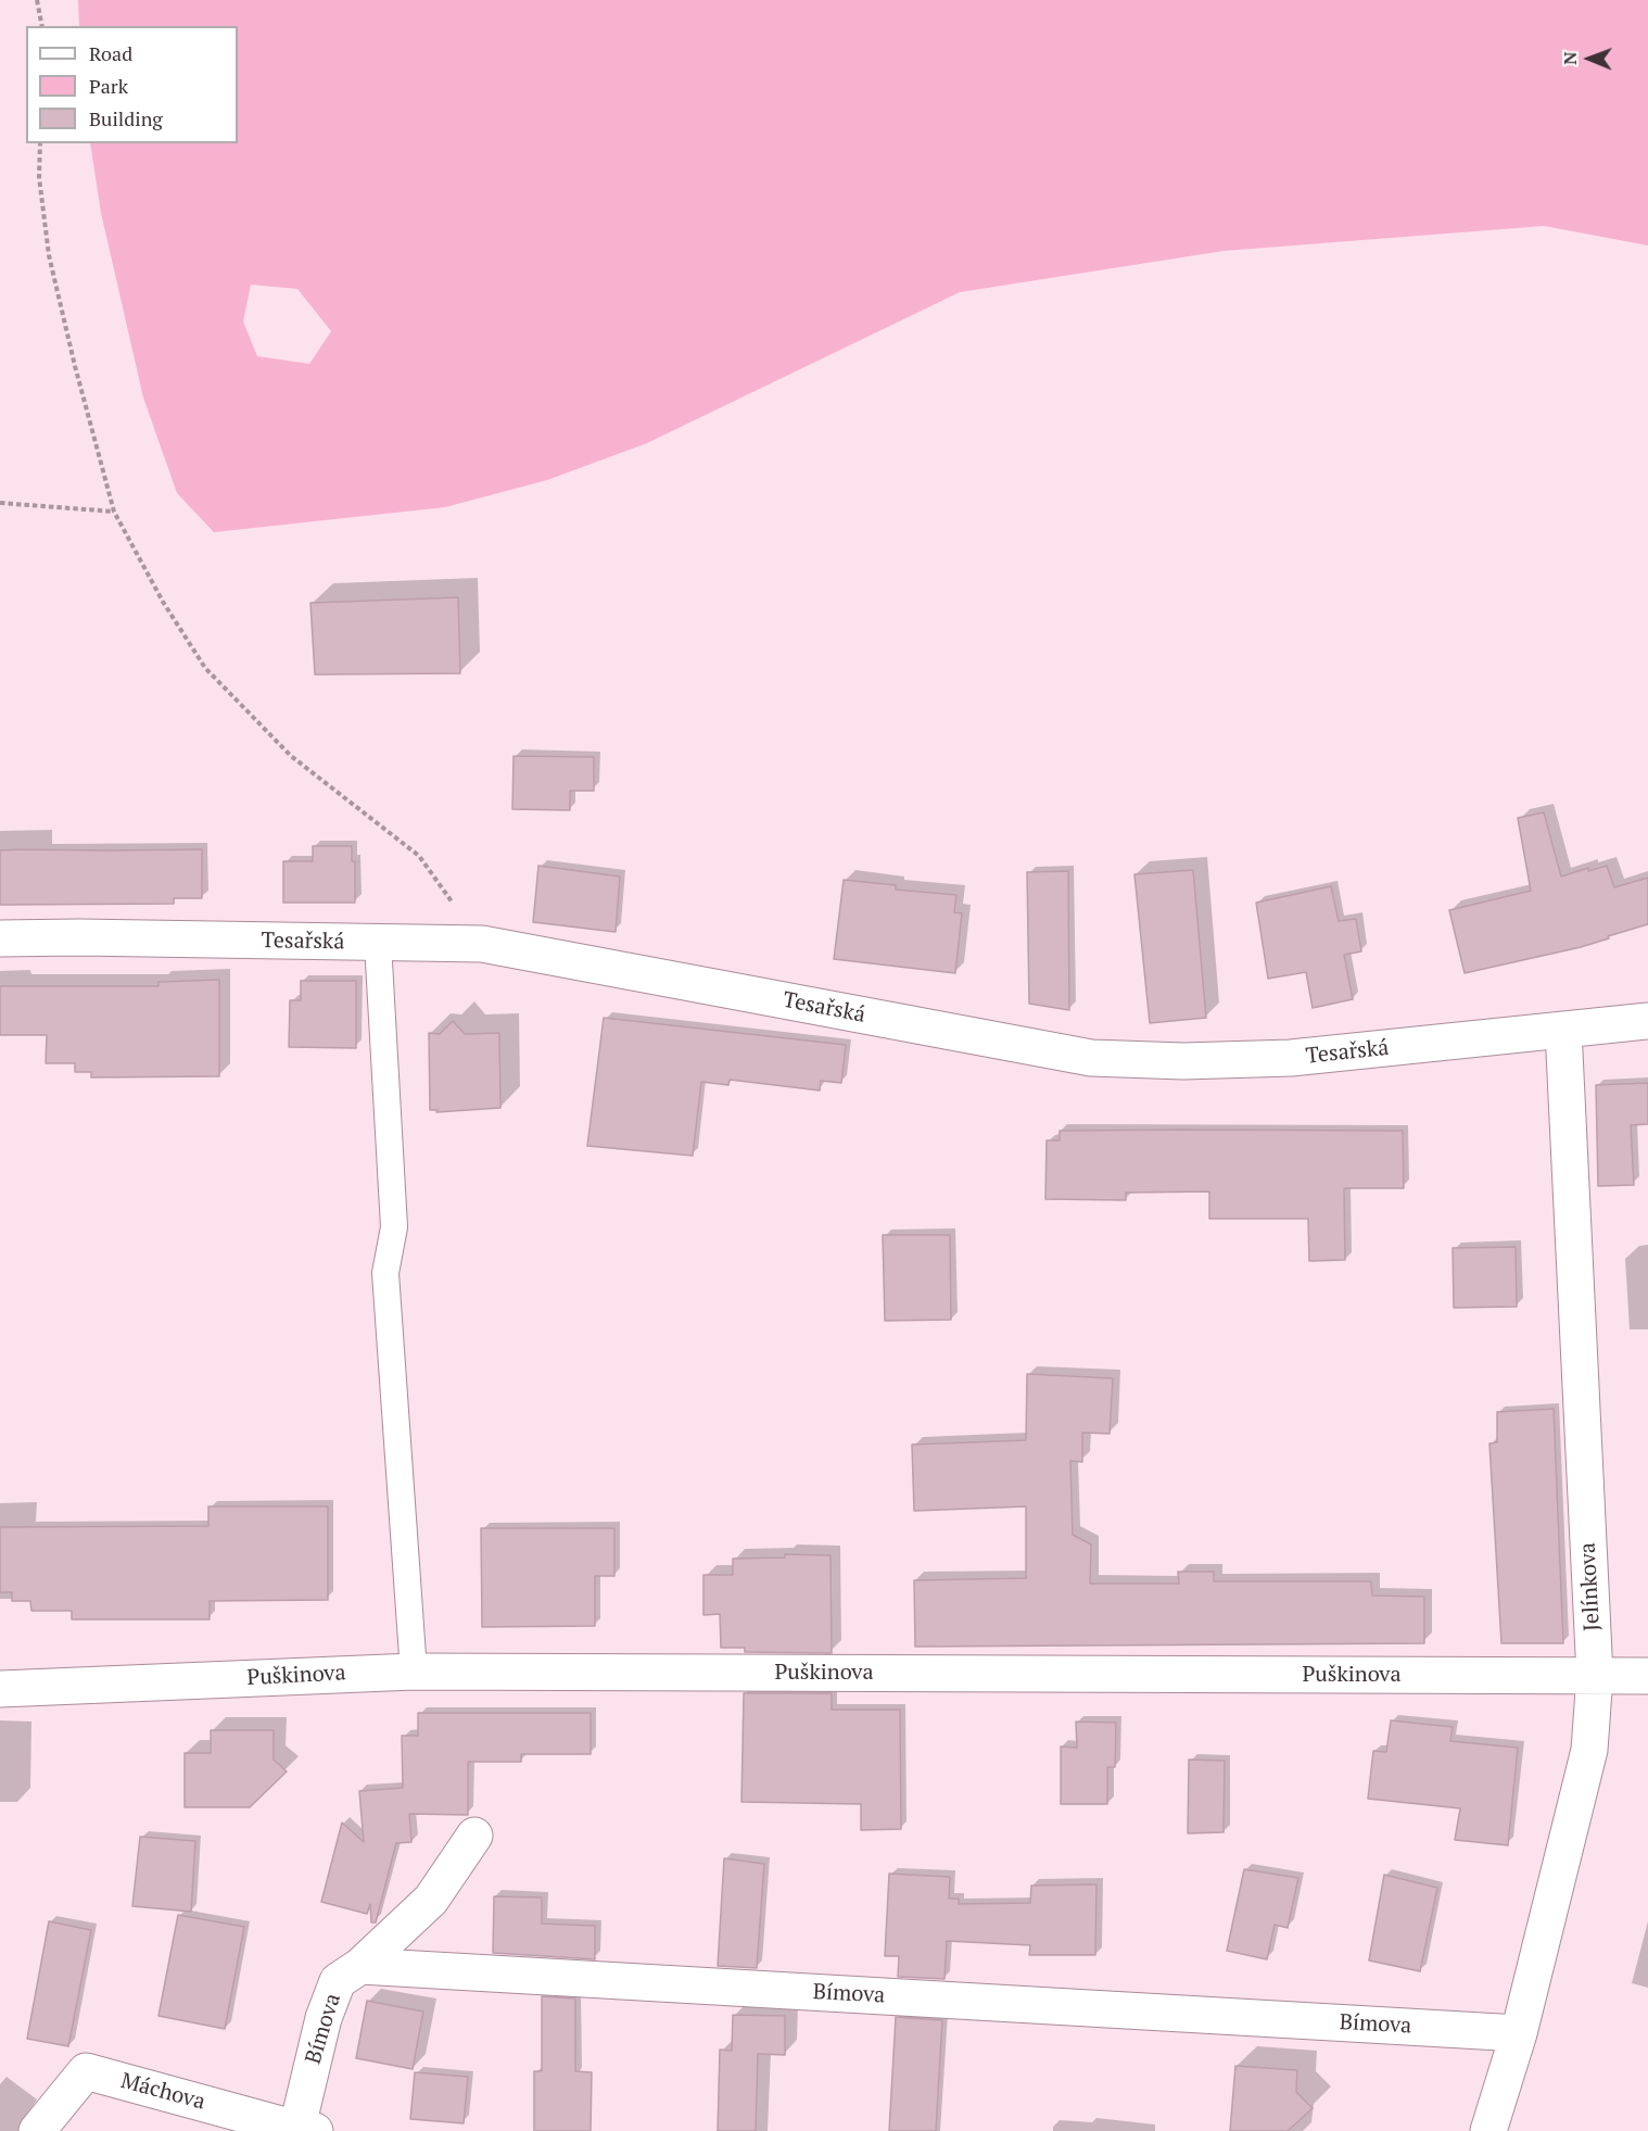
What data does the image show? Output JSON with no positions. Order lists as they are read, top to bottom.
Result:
{
  "streets": {
    "street": [
      "Tesařská",
      "Jelínkova",
      "Puškinova",
      "Bímova",
      "Máchova"
    ]
  },
  "crossings": [
    ["Tesařská", "Jelínkova"],
    ["Jelínkova", "Puškinova"],
    ["Jelínkova", "Bímova"],
    ["Bímova", "Máchova"]
  ],
  "legend": ["Road", "Park", "Building"],
  "north": "left"
}
